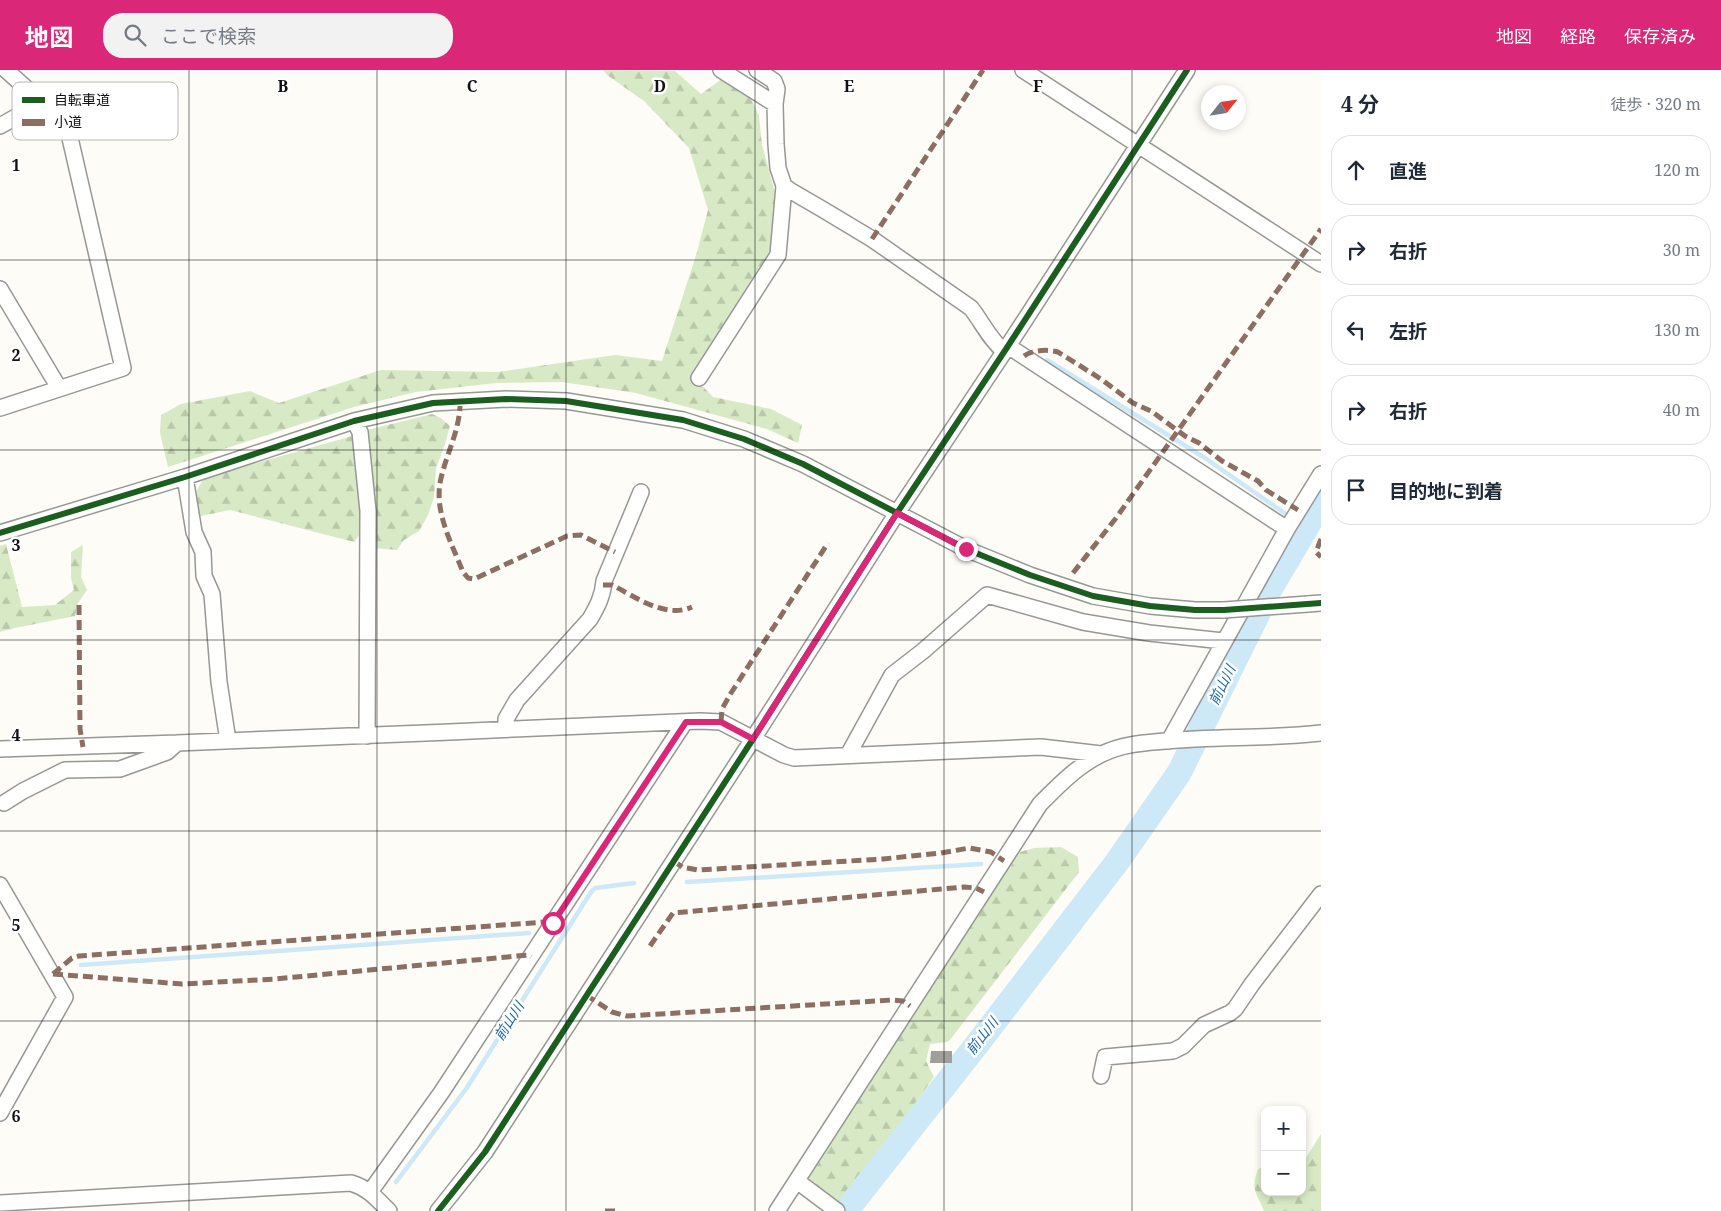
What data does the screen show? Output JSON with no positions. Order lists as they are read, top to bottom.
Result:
{
  "water": ["前山川"],
  "legend": ["自転車道", "小道"],
  "north": "top right",
  "page": {
    "header": "地図",
    "search": "ここで検索",
    "nav": ["地図", "経路", "保存済み"],
    "heading": ["4 分", "徒歩 · 320 m"],
    "list": [
      ["直進", "120 m"],
      ["右折", "30 m"],
      ["左折", "130 m"],
      ["右折", "40 m"],
      "目的地に到着"
    ],
    "map_buttons": ["+", "−"]
  },
  "grid": {
    "columns": [
      "B",
      "C",
      "D",
      "E",
      "F"
    ],
    "rows": [
      "1",
      "2",
      "3",
      "4",
      "5",
      "6"
    ]
  }
}
